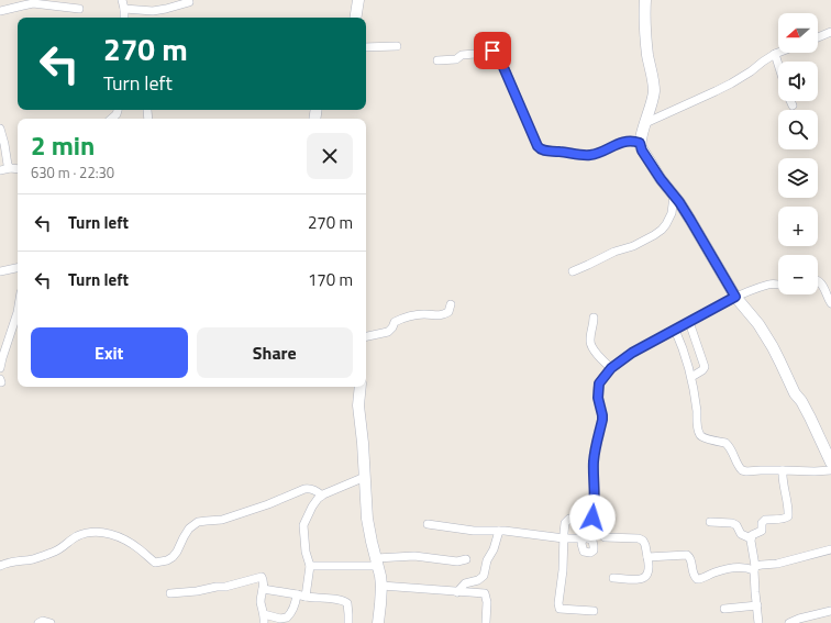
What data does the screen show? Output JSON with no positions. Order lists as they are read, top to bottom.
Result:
{
  "north": "left",
  "page": {
    "map_buttons": ["+", "−"],
    "turn": ["270 m", "Turn left"],
    "heading": ["2 min", "630 m · 22:30"],
    "list": [
      {
        "name": "Turn left",
        "value": "270 m"
      },
      {
        "name": "Turn left",
        "value": "170 m"
      }
    ],
    "buttons": ["Exit", "Share"]
  }
}
